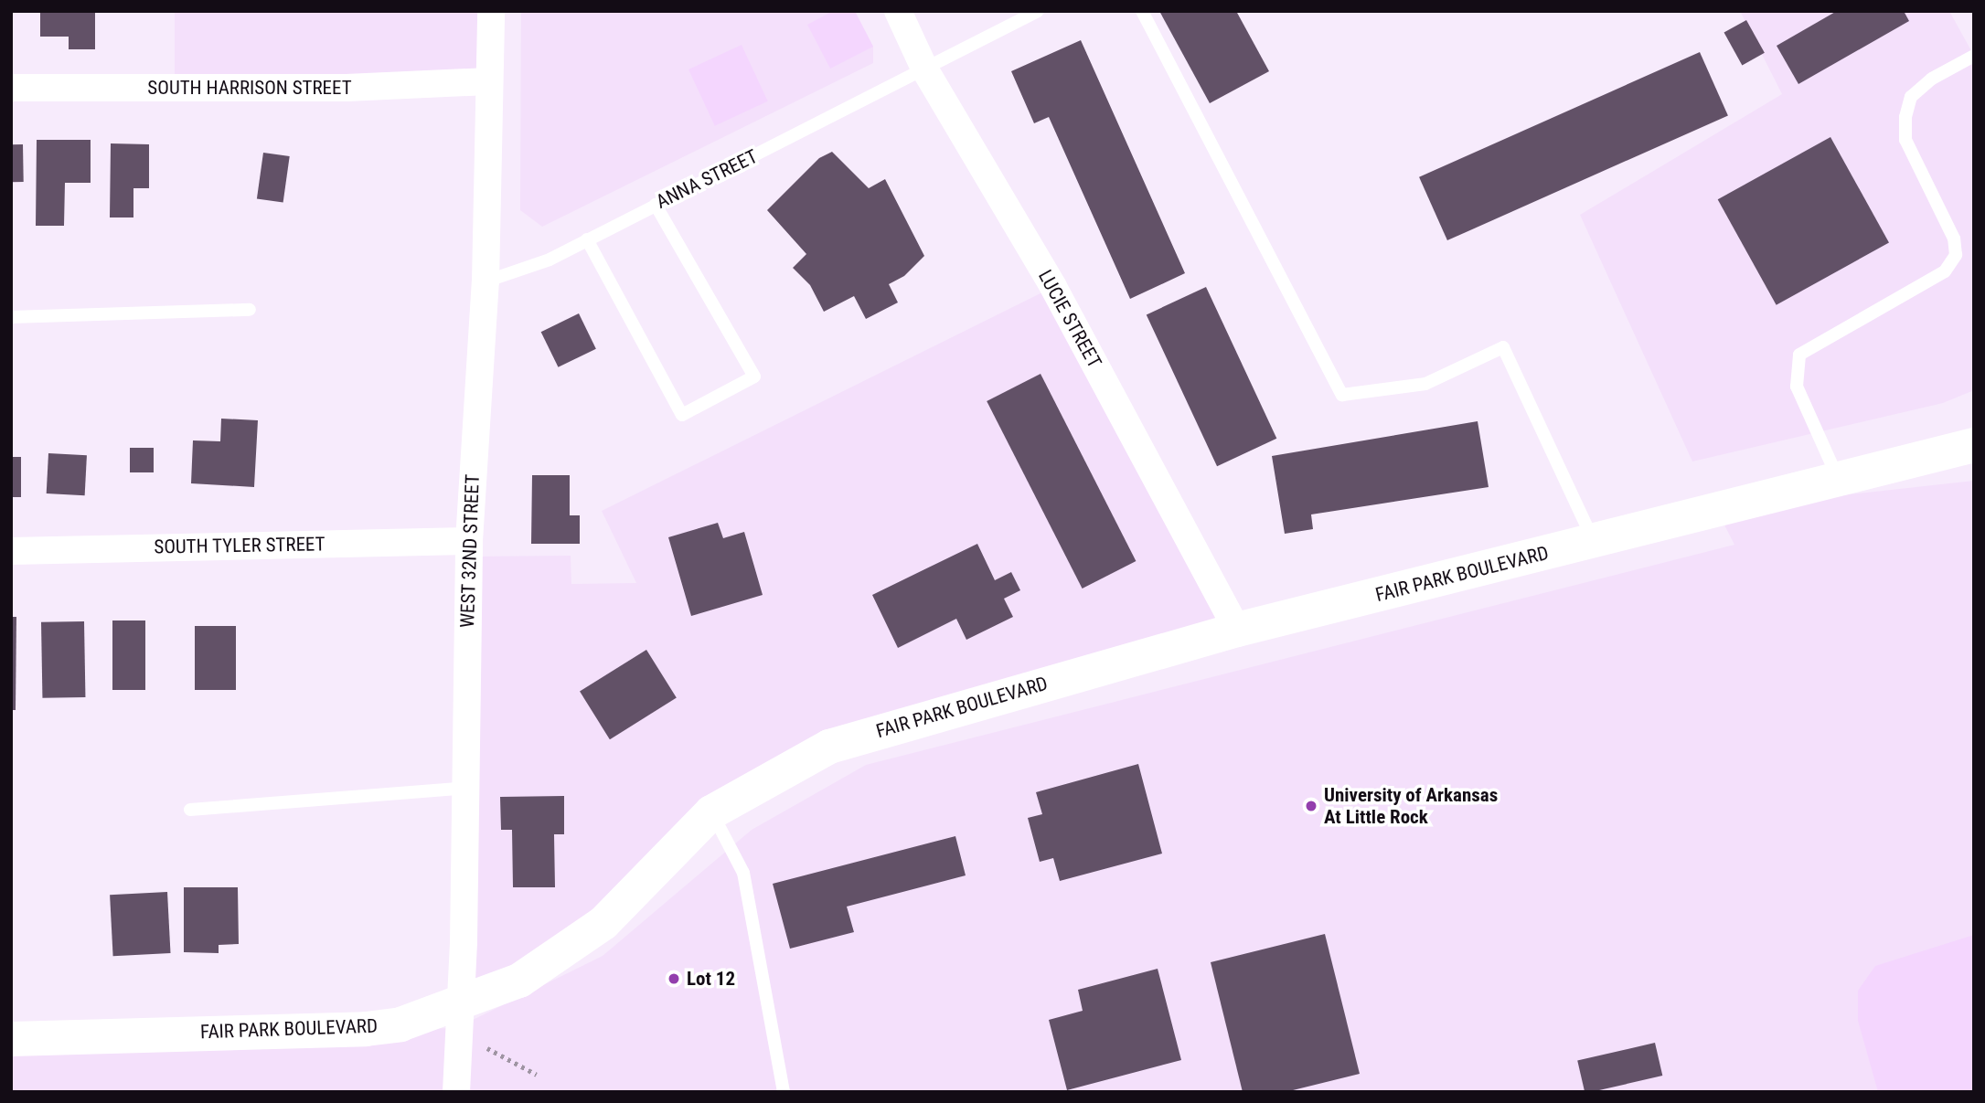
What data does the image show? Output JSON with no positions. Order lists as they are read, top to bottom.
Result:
{
  "streets": {
    "street": [
      "SOUTH HARRISON STREET",
      "LUCIE STREET",
      "SOUTH TYLER STREET",
      "WEST 32ND STREET",
      "FAIR PARK BOULEVARD"
    ],
    "lane": ["ANNA STREET"]
  },
  "crossings": [
    ["SOUTH HARRISON STREET", "WEST 32ND STREET"],
    ["ANNA STREET", "LUCIE STREET"],
    ["ANNA STREET", "WEST 32ND STREET"],
    ["LUCIE STREET", "FAIR PARK BOULEVARD"],
    ["SOUTH TYLER STREET", "WEST 32ND STREET"],
    ["WEST 32ND STREET", "FAIR PARK BOULEVARD"]
  ],
  "places": ["University of Arkansas At Little Rock", "Lot 12"]
}
